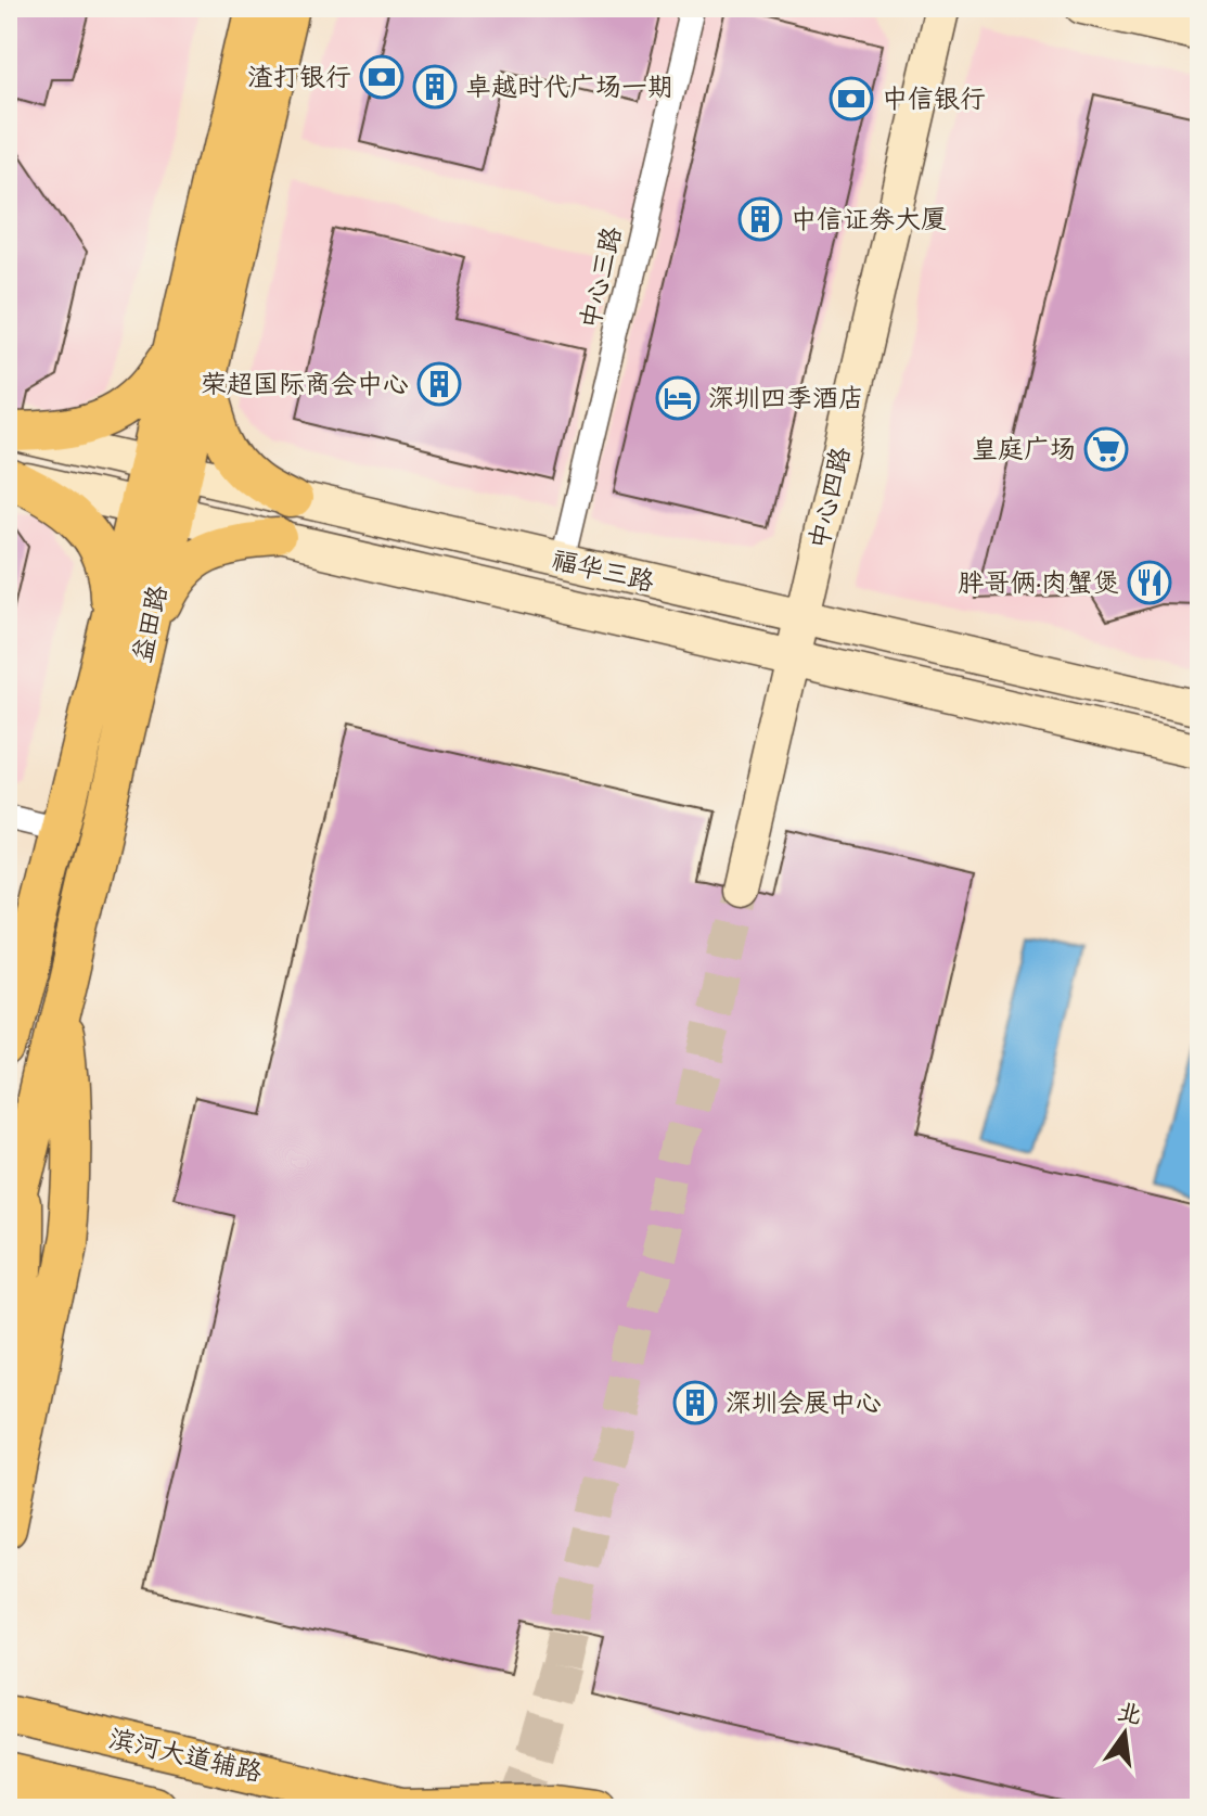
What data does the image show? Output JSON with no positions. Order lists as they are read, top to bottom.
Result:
{
  "streets": {
    "main road": ["益田路", "滨河大道辅路"],
    "street": ["中心三路", "中心四路", "福华三路"]
  },
  "crossings": [
    ["中心三路", "福华三路"],
    ["中心四路", "福华三路"],
    ["福华三路", "益田路"]
  ],
  "places": {
    "bank": ["渣打银行", "中信银行"],
    "building": [
      "卓越时代广场一期",
      "中信证券大厦",
      "荣超国际商会中心",
      "深圳会展中心"
    ],
    "hotel": ["深圳四季酒店"],
    "supermarket": ["皇庭广场"],
    "restaurant": ["胖哥俩·肉蟹煲"]
  },
  "north": "top"
}
